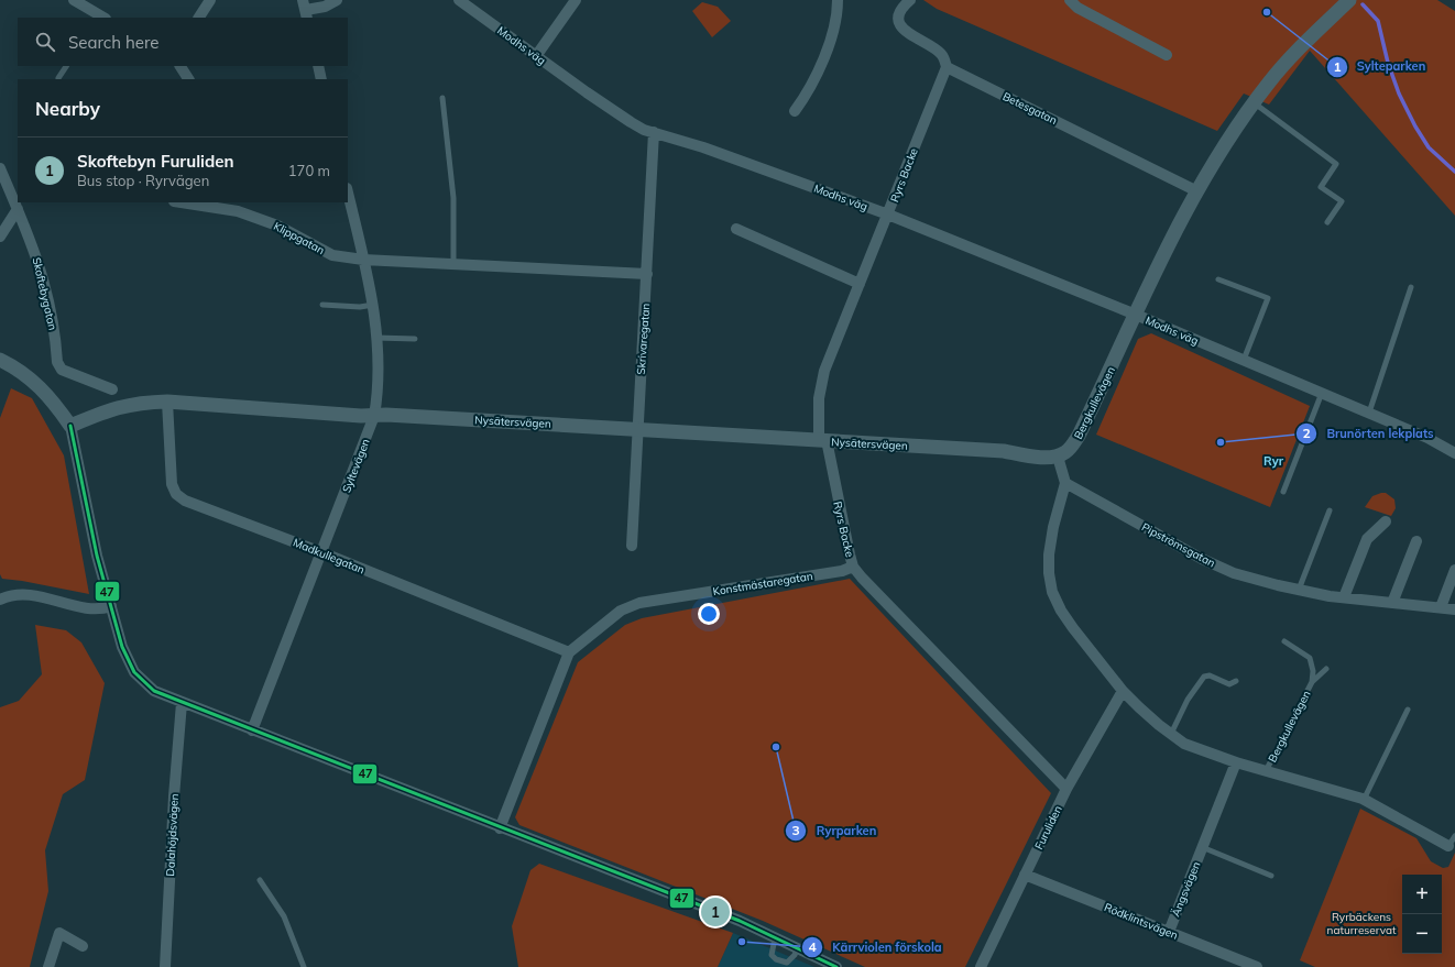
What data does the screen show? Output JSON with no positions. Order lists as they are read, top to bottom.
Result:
{
  "streets": {
    "street": [
      "Modhs väg",
      "Betesgatan",
      "Ryrs Backe",
      "Klippgatan",
      "Skoftebygatan",
      "Skrivaregatan",
      "Bergkullevägen",
      "Nysätersvägen",
      "Syltevägen",
      "Pipströmsgatan",
      "Madkullegatan",
      "Konstmästaregatan",
      "Furuliden",
      "Dalahöjdsvägen",
      "Ängsvägen",
      "Rödklintsvägen"
    ]
  },
  "crossings": [
    ["Modhs väg", "Ryrs Backe"],
    ["Modhs väg", "Skrivaregatan"],
    ["Modhs väg", "Bergkullevägen"],
    ["Betesgatan", "Ryrs Backe"],
    ["Betesgatan", "Bergkullevägen"],
    ["Ryrs Backe", "Nysätersvägen"],
    ["Ryrs Backe", "Konstmästaregatan"],
    ["Klippgatan", "Skrivaregatan"],
    ["Klippgatan", "Syltevägen"],
    ["Skrivaregatan", "Nysätersvägen"],
    ["Bergkullevägen", "Nysätersvägen"],
    ["Bergkullevägen", "Pipströmsgatan"],
    ["Bergkullevägen", "Furuliden"],
    ["Bergkullevägen", "Ängsvägen"],
    ["Nysätersvägen", "Syltevägen"],
    ["Nysätersvägen", "Madkullegatan"],
    ["Syltevägen", "Madkullegatan"],
    ["Madkullegatan", "Konstmästaregatan"],
    ["Furuliden", "Rödklintsvägen"],
    ["Ängsvägen", "Rödklintsvägen"]
  ],
  "districts": ["Ryr"],
  "parks": ["Ryrbäckens naturreservat"],
  "places": [
    "Sylteparken",
    "Brunörten lekplats",
    "Ryrparken",
    "Kärrviolen förskola"
  ],
  "lines": ["transit line 47"],
  "page": {
    "search": "Search here",
    "heading": "Nearby",
    "list": [
      {
        "mark": "1",
        "name": "Skoftebyn Furuliden",
        "note": "Bus stop · Ryrvägen",
        "value": "170 m"
      }
    ],
    "map_buttons": ["+", "−"],
    "pins": "1"
  }
}
